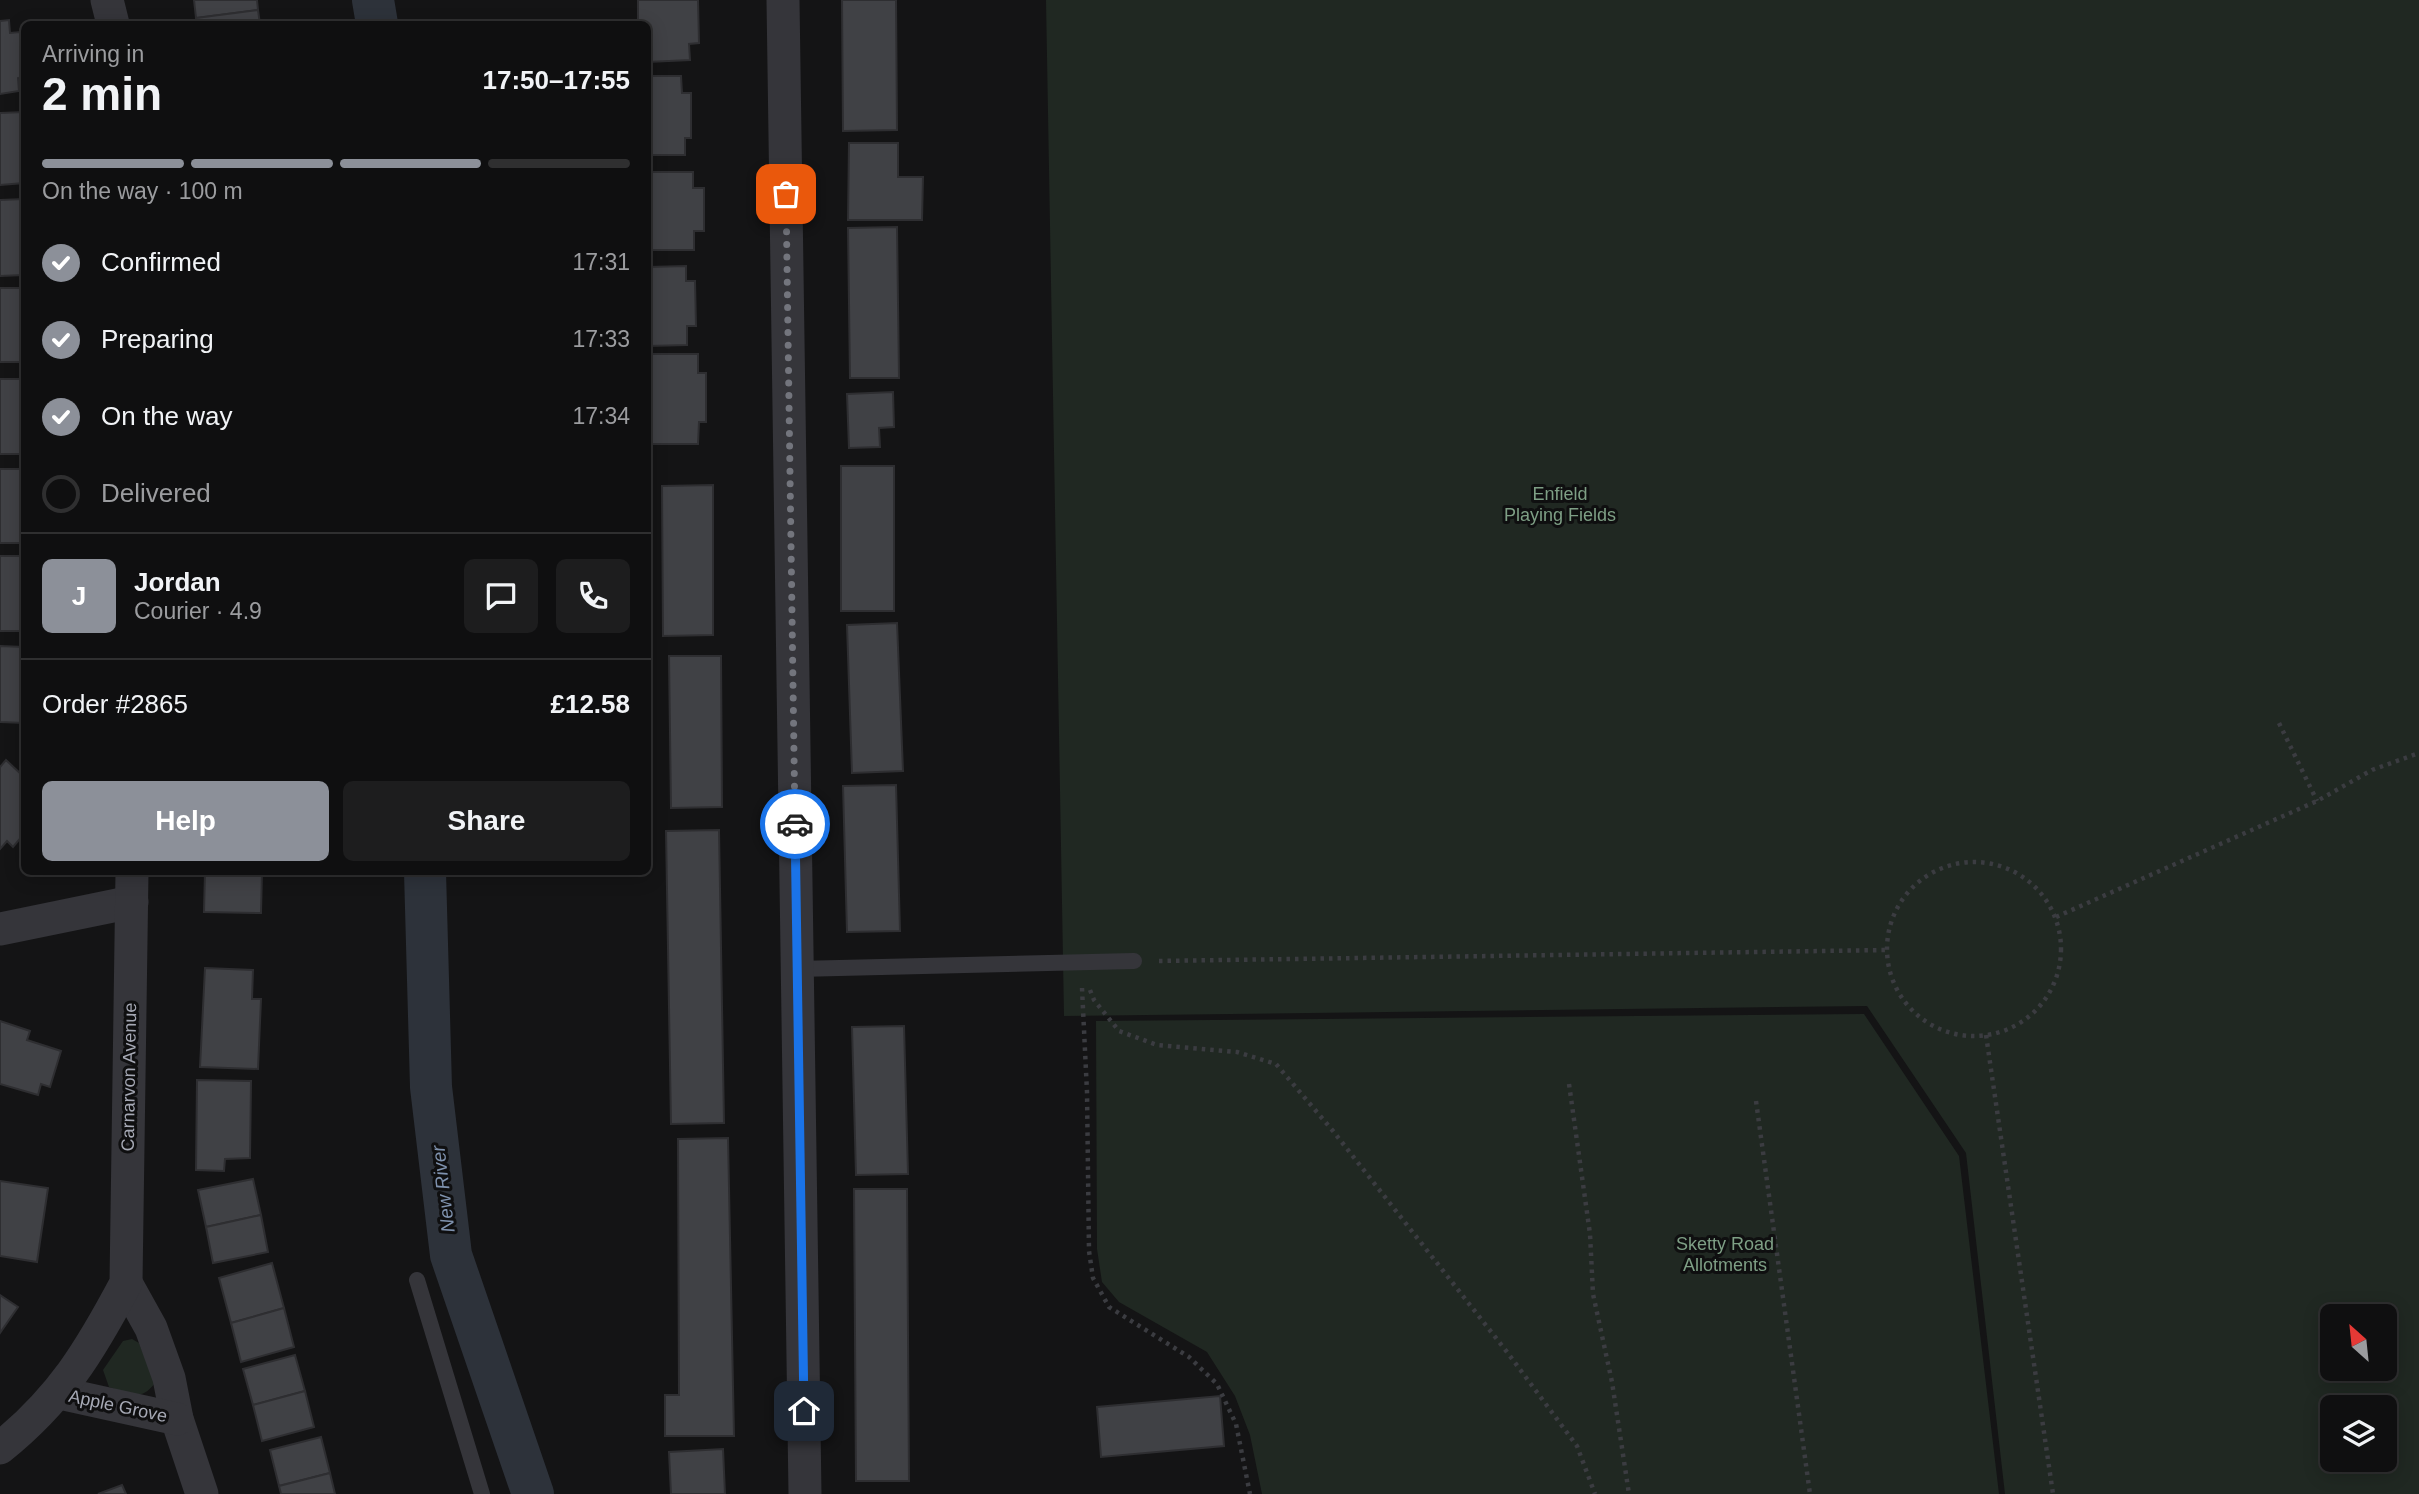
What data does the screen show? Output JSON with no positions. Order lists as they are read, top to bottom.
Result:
{
  "streets": {
    "street": ["Carnarvon Avenue", "Apple Grove"]
  },
  "crossings": [
    ["Carnarvon Avenue", "Apple Grove"]
  ],
  "water": ["New River"],
  "parks": ["Enfield Playing Fields", "Sketty Road Allotments"],
  "north": "top left",
  "page": {
    "heading": ["2 min", "Arriving in", "17:50–17:55"],
    "panel": [
      "Jordan",
      "Courier · 4.9",
      "Order #2865",
      "£12.58"
    ],
    "bar": "On the way · 100 m",
    "list": [
      ["Confirmed", "17:31"],
      ["Preparing", "17:33"],
      ["On the way", "17:34"],
      "Delivered"
    ],
    "round": "J",
    "buttons": ["Help", "Share"]
  }
}
